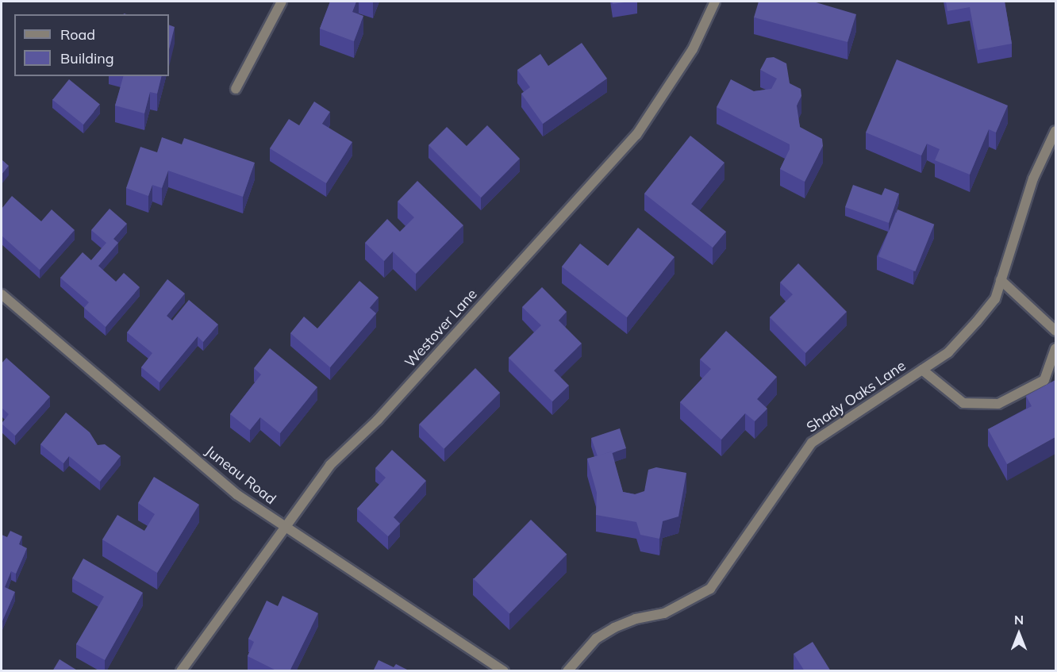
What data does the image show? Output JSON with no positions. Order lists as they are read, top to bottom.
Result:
{
  "streets": {
    "street": ["Westover Lane", "Shady Oaks Lane", "Juneau Road"]
  },
  "crossings": [
    ["Westover Lane", "Juneau Road"]
  ],
  "legend": ["Road", "Building"],
  "north": "top"
}
